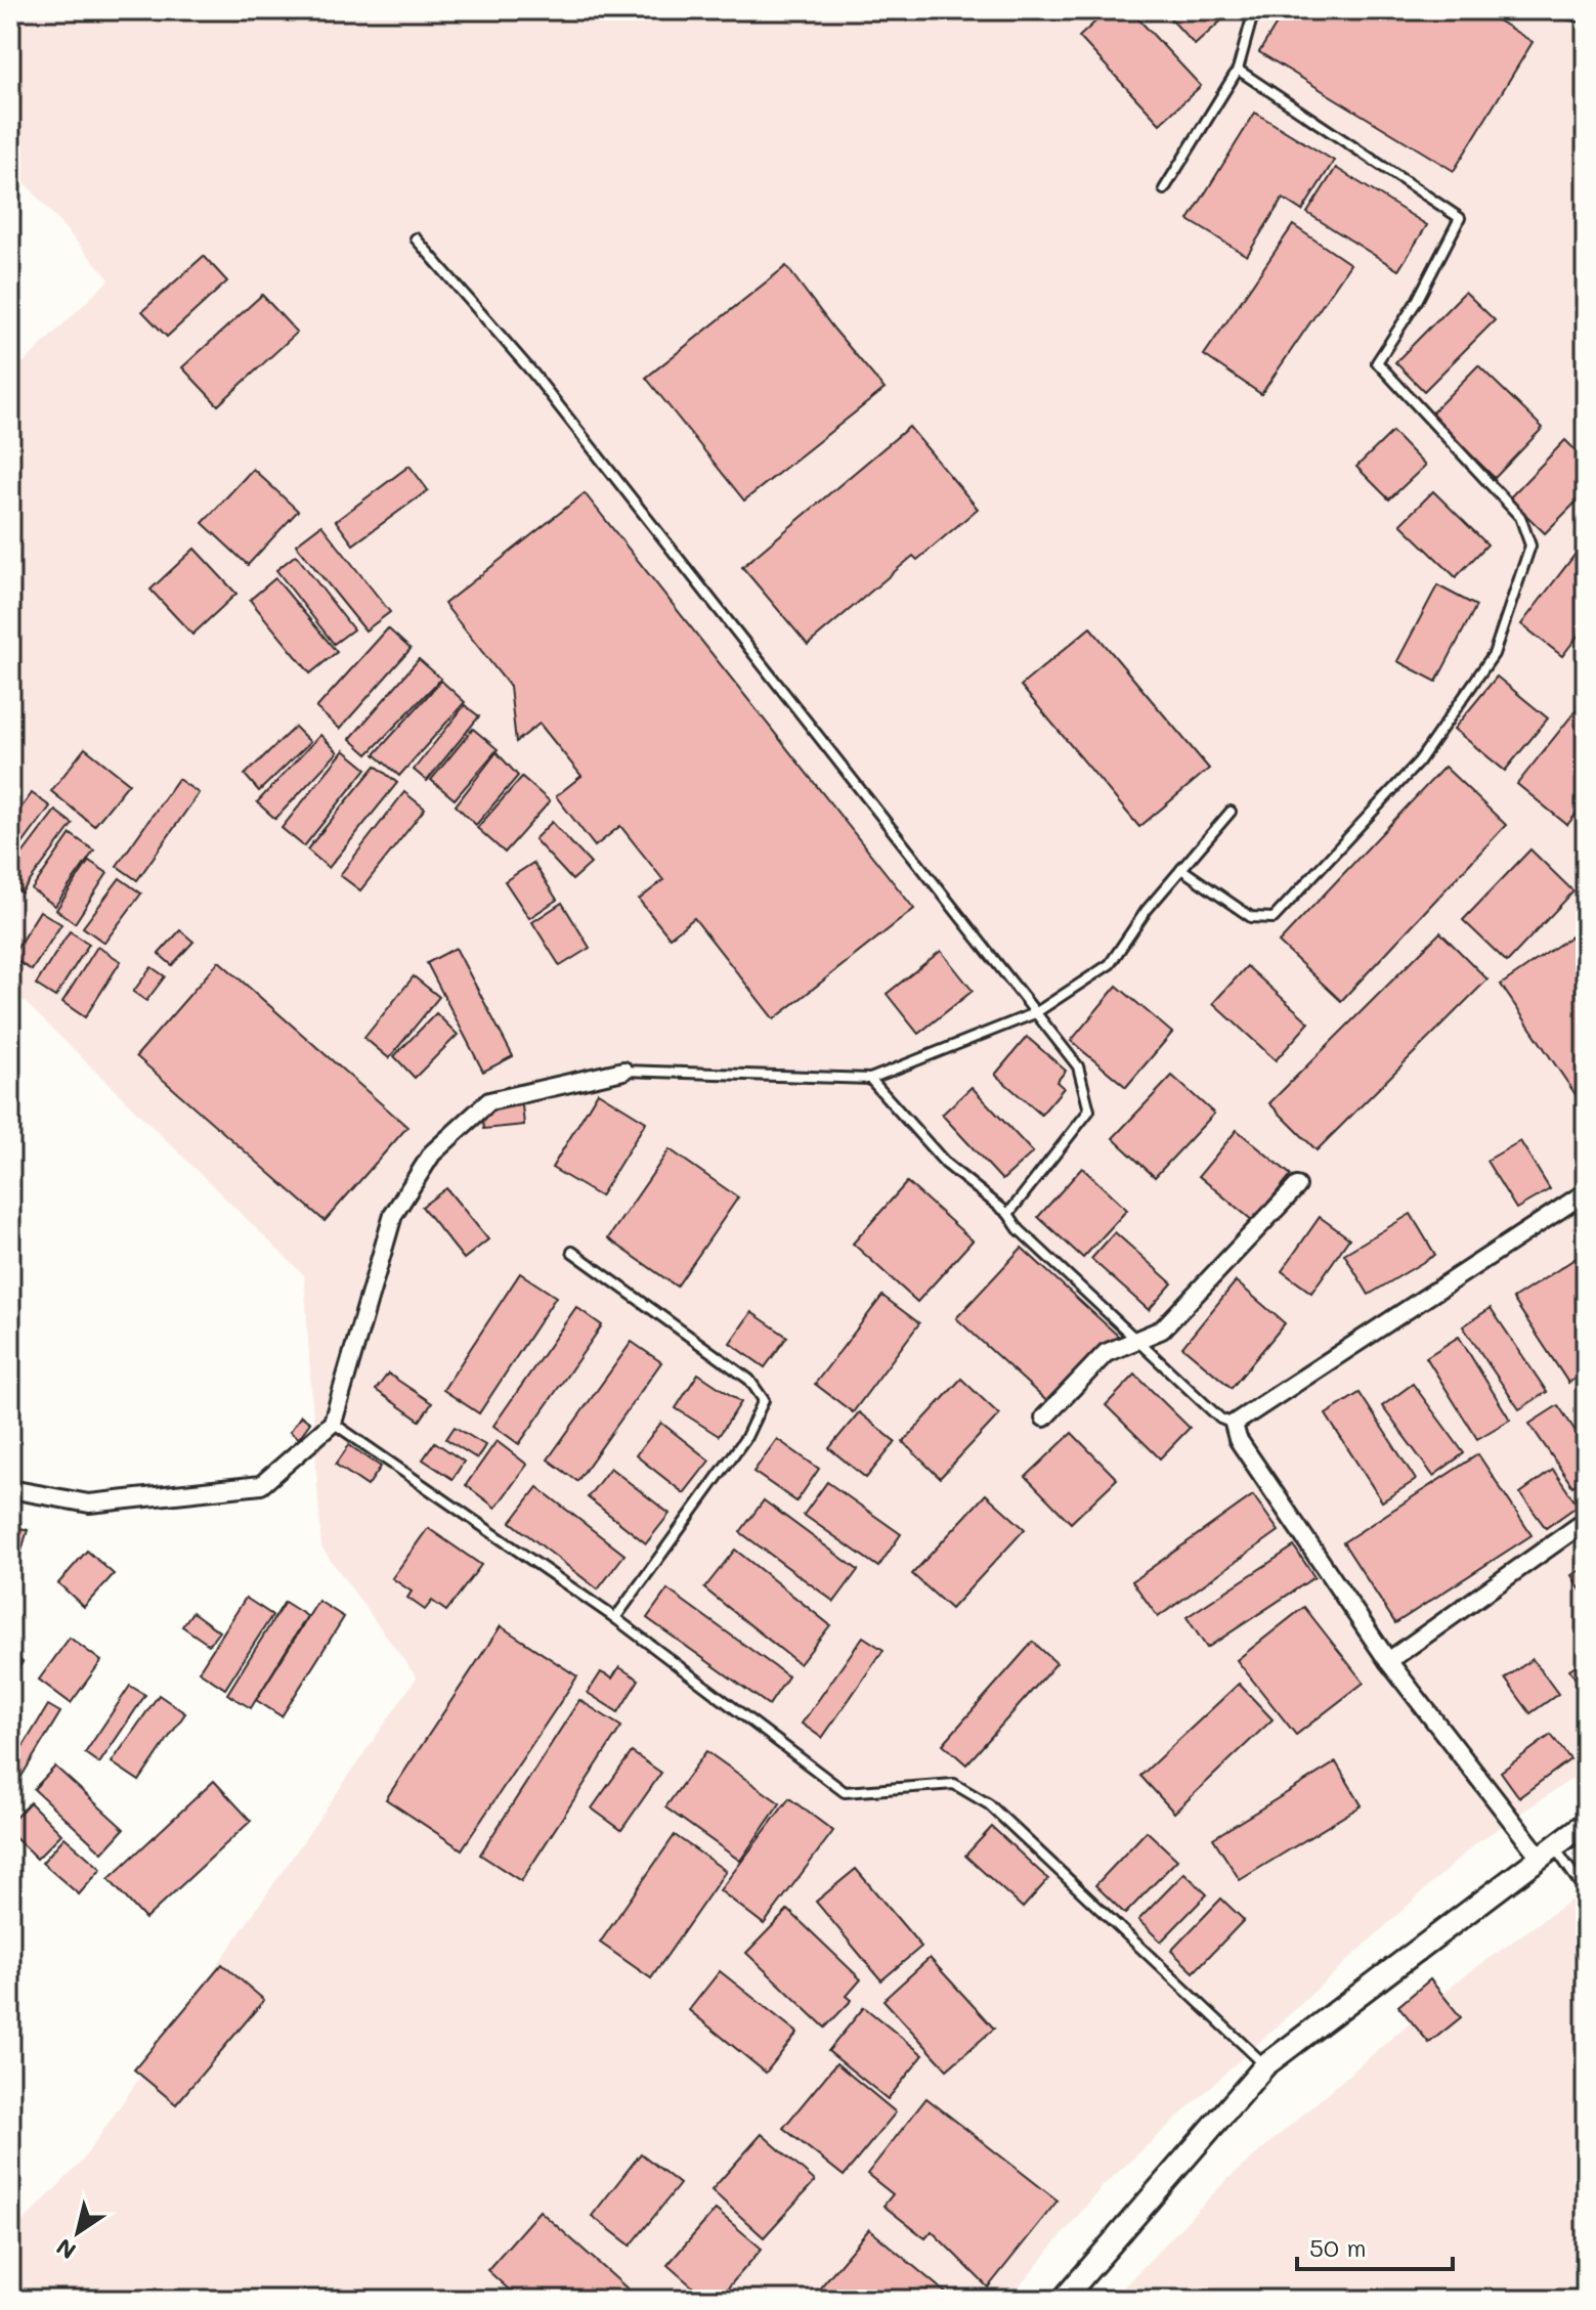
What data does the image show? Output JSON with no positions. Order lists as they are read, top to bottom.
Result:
{
  "scale_bar": "50 m",
  "north": "bottom left"
}
